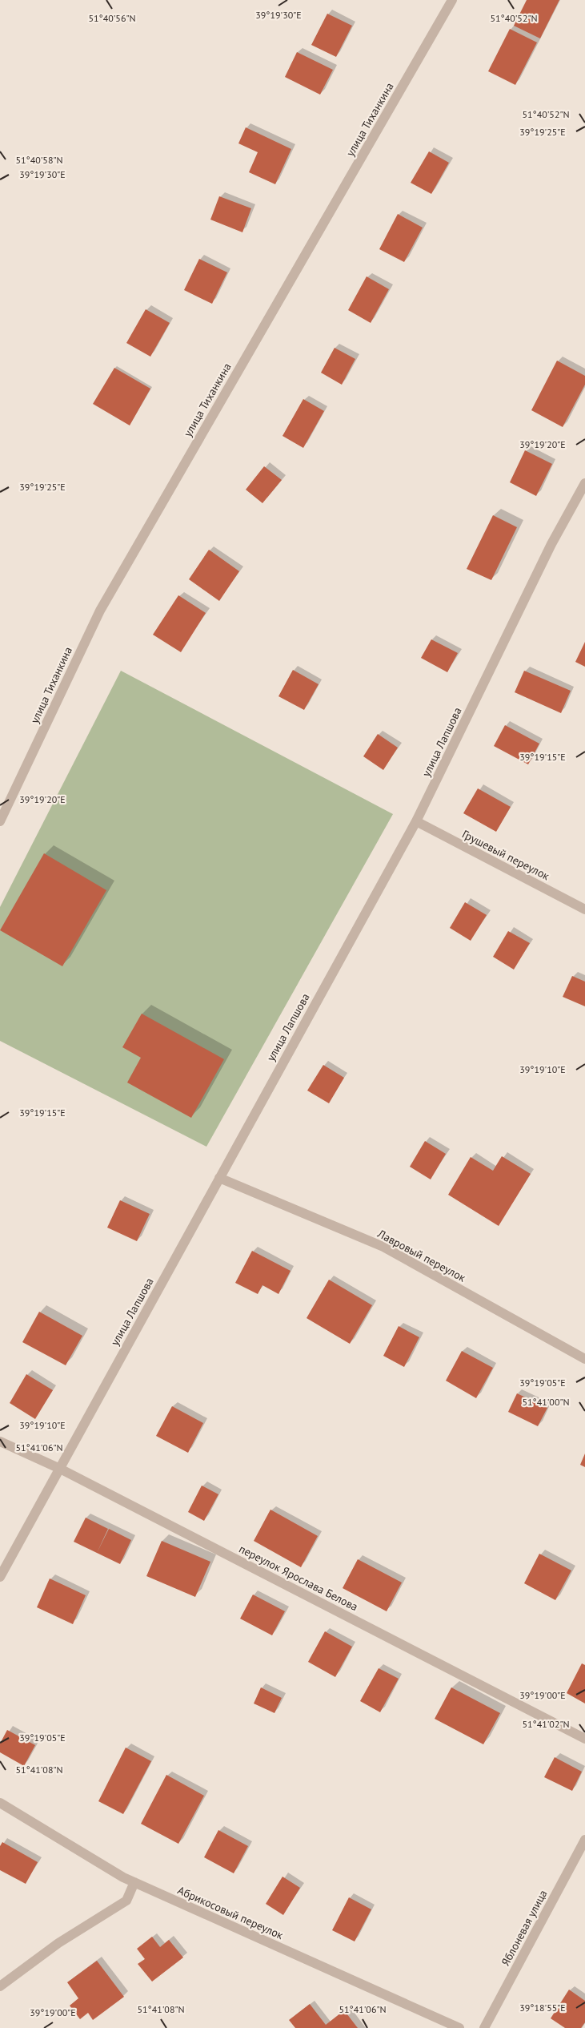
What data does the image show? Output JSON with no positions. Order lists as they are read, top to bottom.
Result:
{
  "streets": {
    "street": [
      "улица Тиханкина",
      "улица Лапшова",
      "Грушевый переулок",
      "Лавровый переулок",
      "переулок Ярослава Белова",
      "Абрикосовый переулок",
      "Яблоневая улица"
    ]
  },
  "crossings": [
    ["улица Лапшова", "Грушевый переулок"],
    ["улица Лапшова", "Лавровый переулок"],
    ["улица Лапшова", "переулок Ярослава Белова"]
  ],
  "coordinates": [
    "39°19'30\"E",
    "51°40'56\"N",
    "51°40'52\"N",
    "39°19'25\"E",
    "51°40'58\"N",
    "39°19'20\"E",
    "39°19'15\"E",
    "39°19'10\"E",
    "39°19'05\"E",
    "51°41'00\"N",
    "51°41'06\"N",
    "39°19'00\"E",
    "51°41'02\"N",
    "51°41'08\"N",
    "39°18'55\"E"
  ]
}
